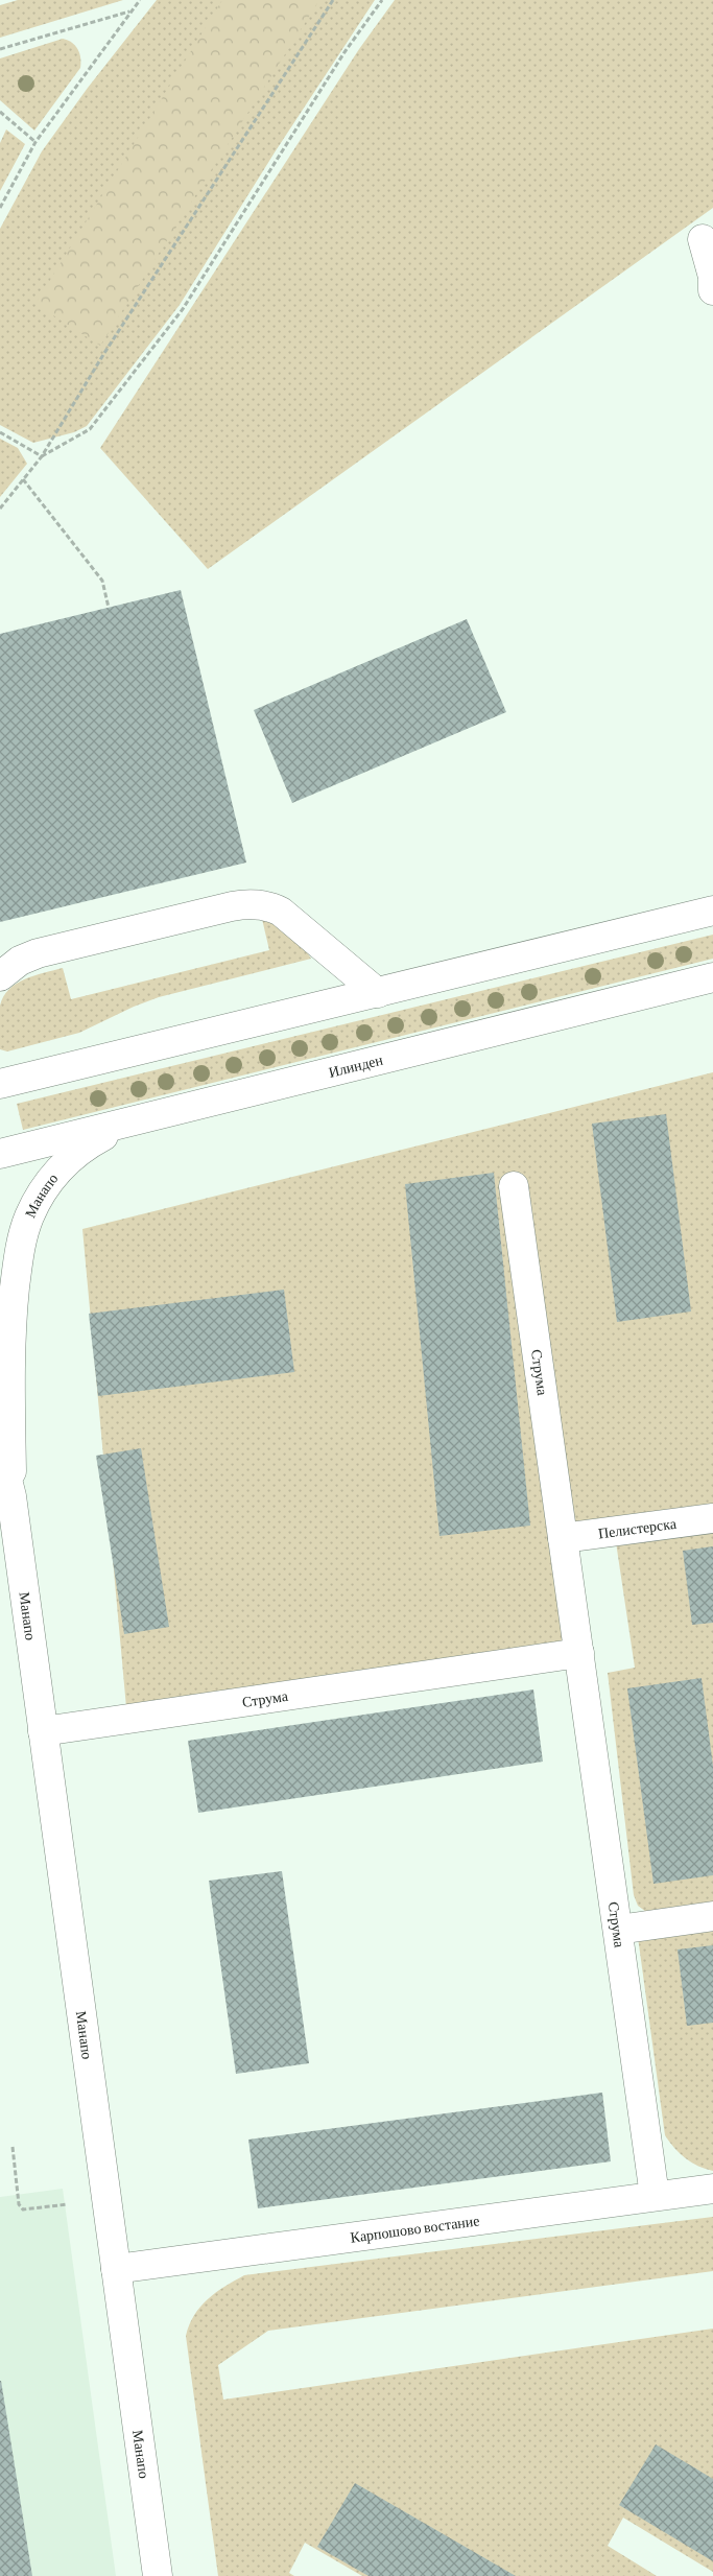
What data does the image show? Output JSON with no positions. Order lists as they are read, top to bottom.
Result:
{
  "streets": {
    "street": [
      "Илинден",
      "Манапо",
      "Струма",
      "Пелистерска",
      "Карпошово востание"
    ]
  },
  "crossings": [
    ["Илинден", "Манапо"],
    ["Манапо", "Струма"],
    ["Манапо", "Карпошово востание"],
    ["Струма", "Пелистерска"],
    ["Струма", "Карпошово востание"]
  ]
}
